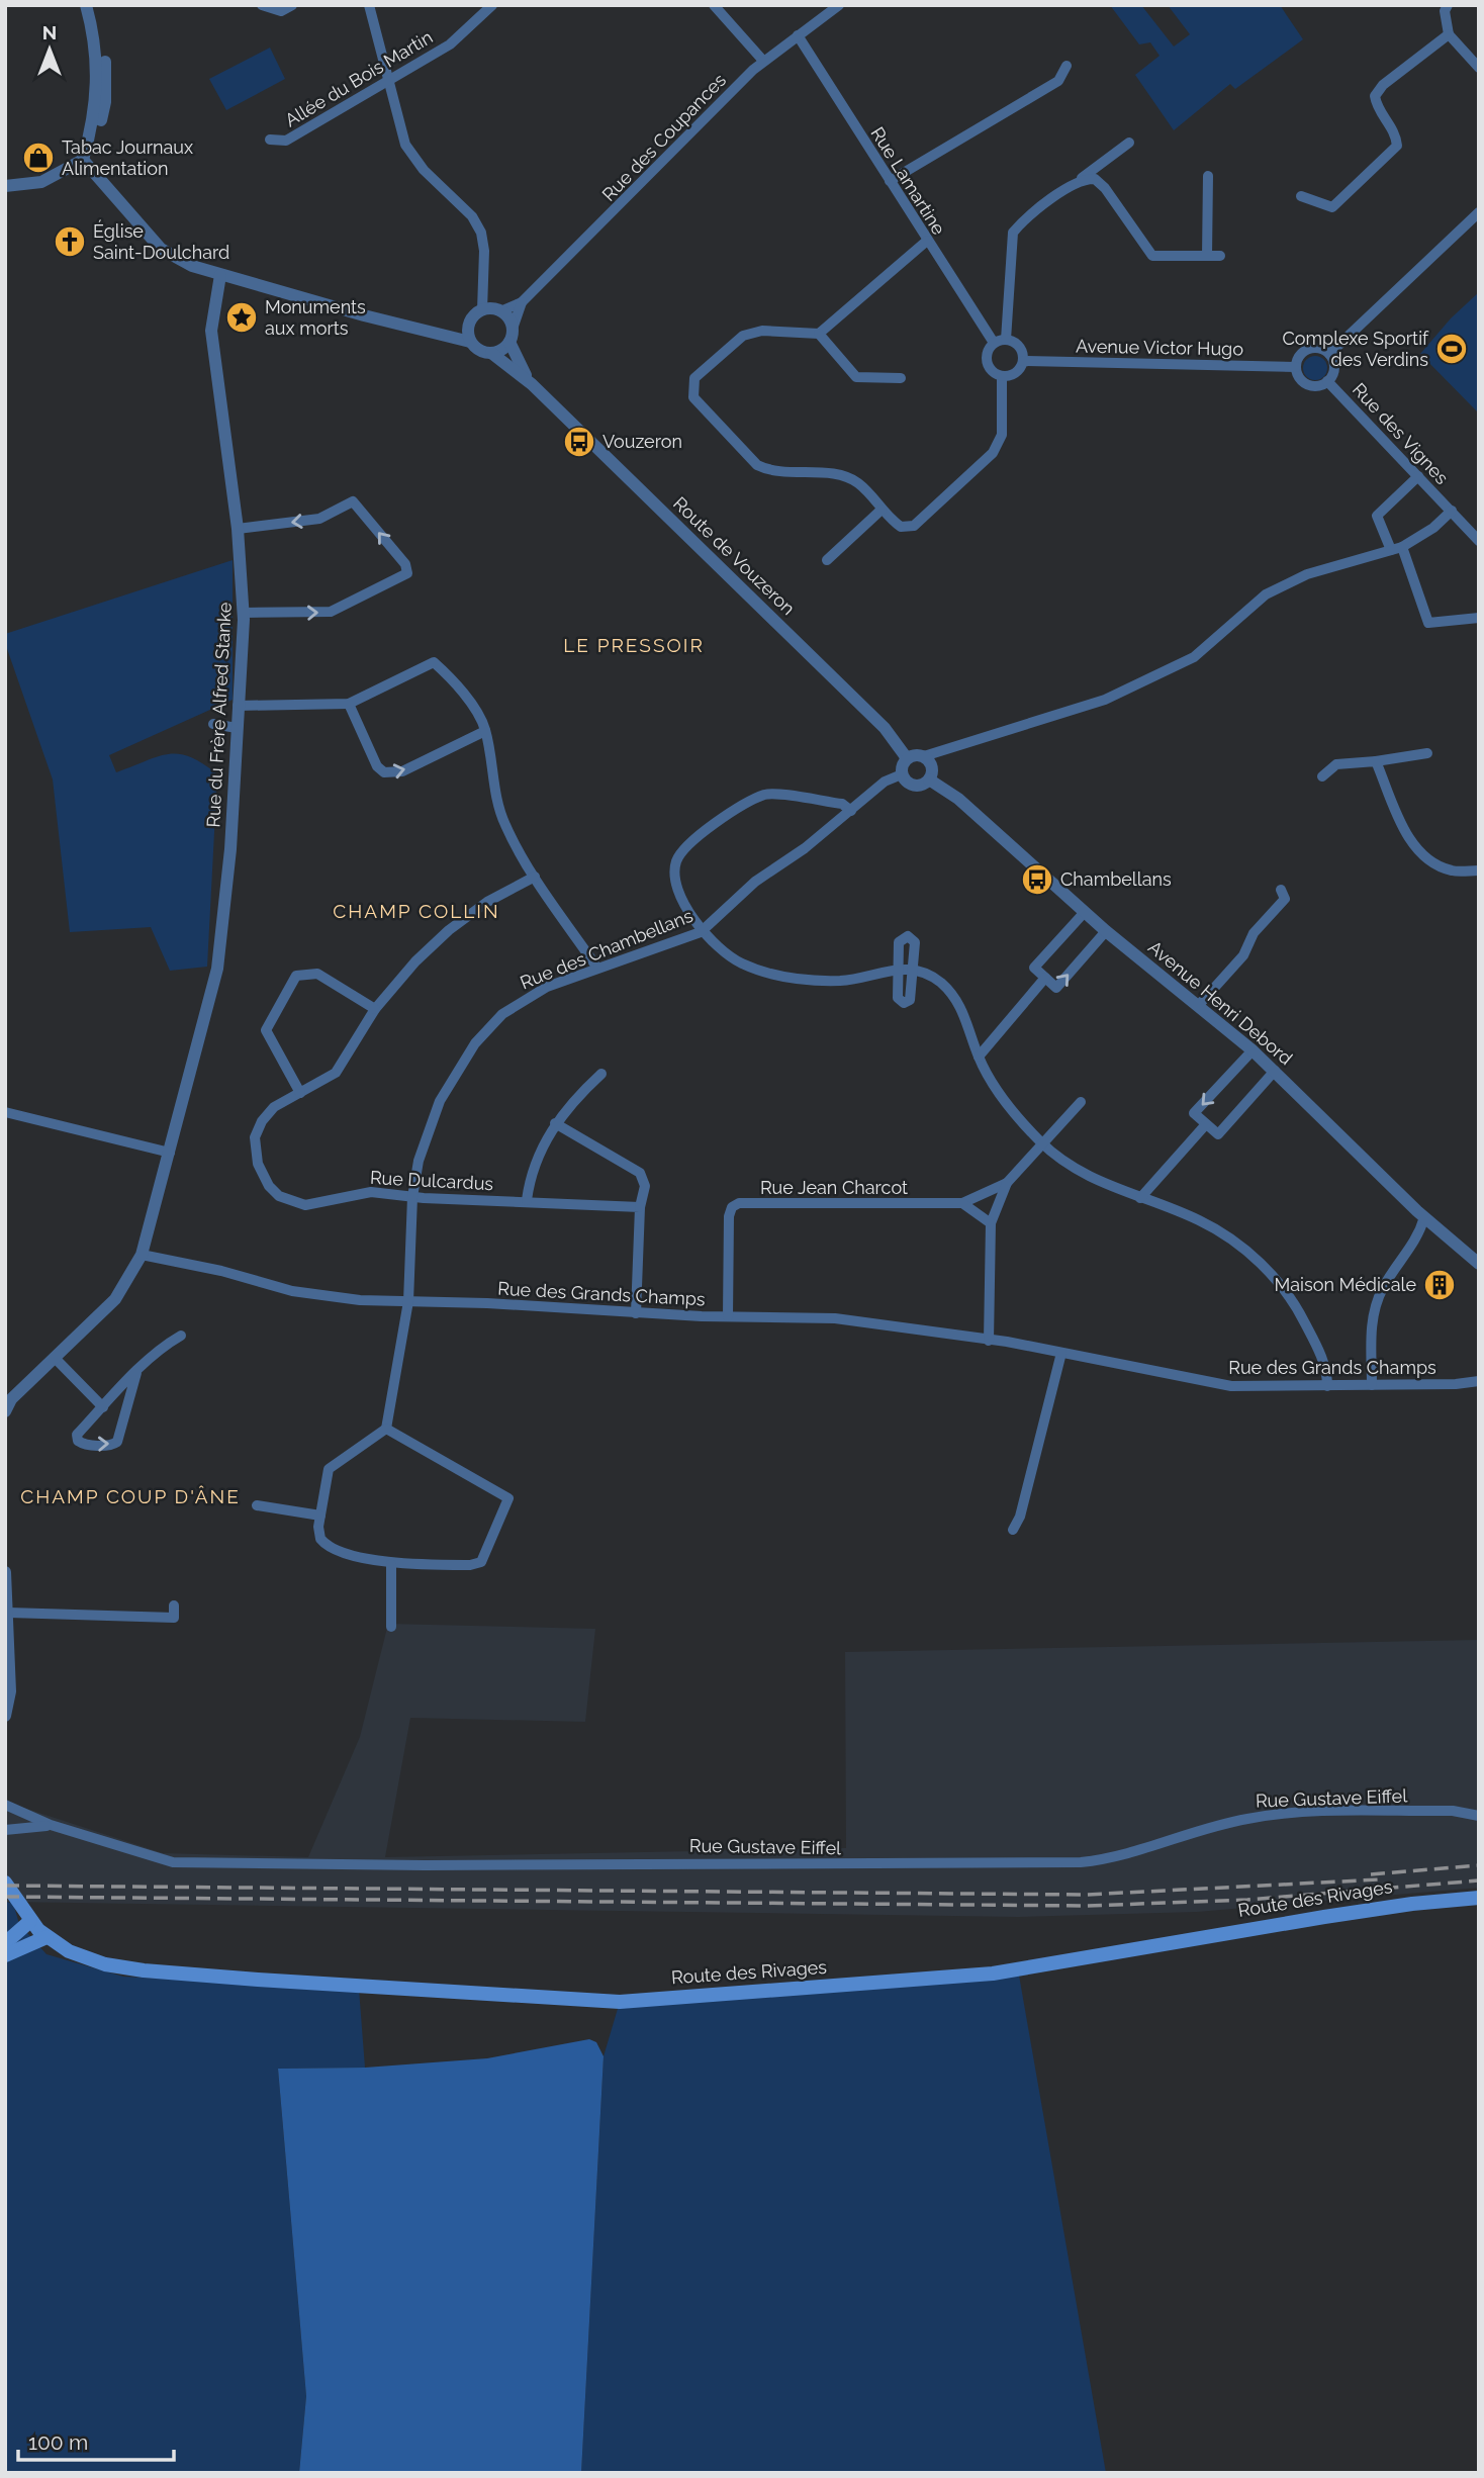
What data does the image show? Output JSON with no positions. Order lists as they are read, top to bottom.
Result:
{
  "streets": {
    "main road": ["Route des Rivages"],
    "street": [
      "Allée du Bois Martin",
      "Rue des Coupances",
      "Rue Lamartine",
      "Avenue Victor Hugo",
      "Rue des Vignes",
      "Route de Vouzeron",
      "Rue du Frère Alfred Stanke",
      "Rue des Chambellans",
      "Avenue Henri Debord",
      "Rue Dulcardus",
      "Rue Jean Charcot",
      "Rue des Grands Champs",
      "Rue Gustave Eiffel"
    ]
  },
  "crossings": [
    ["Rue des Coupances", "Rue Lamartine"],
    ["Rue des Coupances", "Route de Vouzeron"],
    ["Rue Lamartine", "Avenue Victor Hugo"],
    ["Avenue Victor Hugo", "Rue des Vignes"],
    ["Route de Vouzeron", "Rue des Chambellans"],
    ["Route de Vouzeron", "Avenue Henri Debord"],
    ["Rue du Frère Alfred Stanke", "Rue des Grands Champs"],
    ["Rue des Chambellans", "Avenue Henri Debord"],
    ["Rue des Chambellans", "Rue Dulcardus"],
    ["Rue des Chambellans", "Rue des Grands Champs"],
    ["Rue Jean Charcot", "Rue des Grands Champs"]
  ],
  "districts": ["LE PRESSOIR", "CHAMP COLLIN", "CHAMP COUP D'ÂNE"],
  "places": {
    "shop": ["Tabac Journaux Alimentation"],
    "church": ["Église Saint-Doulchard"],
    "place": ["Monuments aux morts"],
    "sports": ["Complexe Sportif des Verdins"],
    "bus stop": ["Vouzeron", "Chambellans"],
    "building": ["Maison Médicale"]
  },
  "scale_bar": "100 m",
  "north": "top"
}
